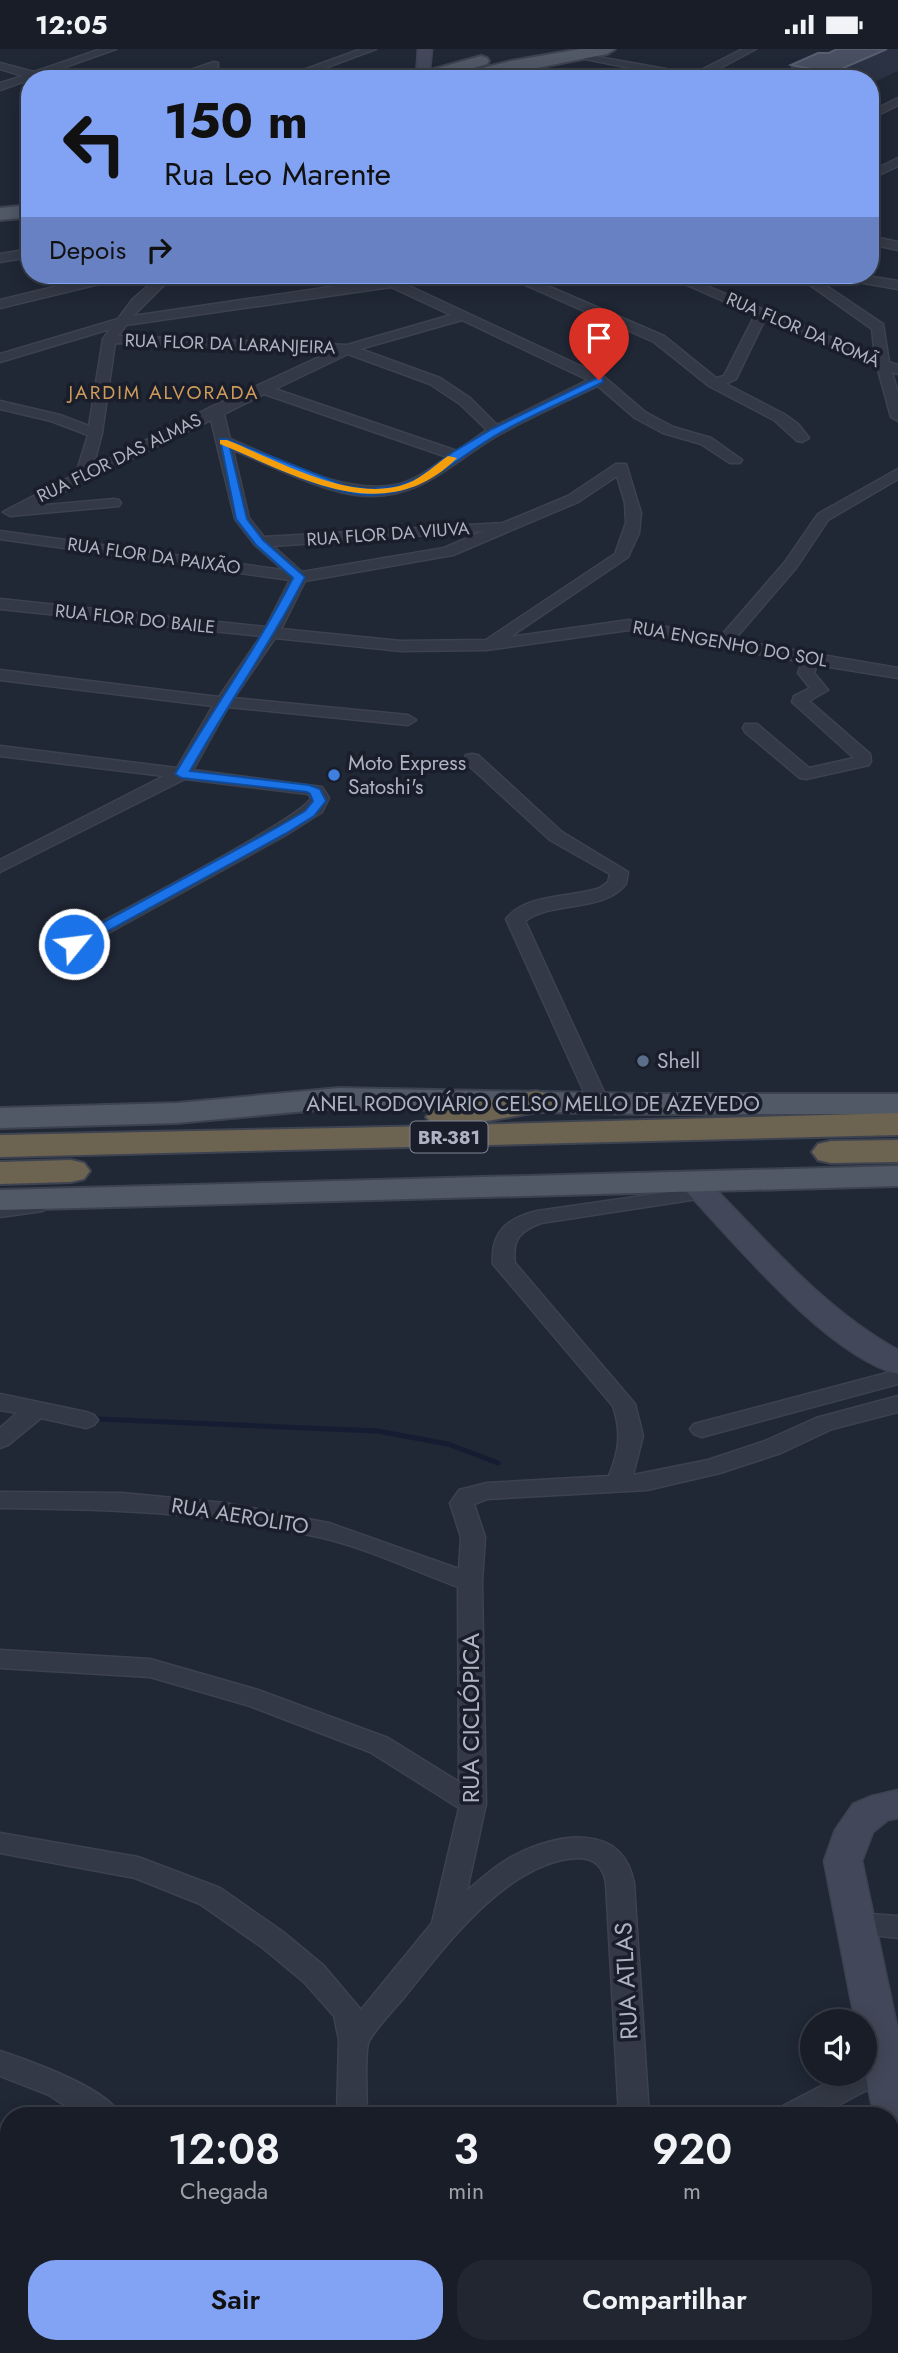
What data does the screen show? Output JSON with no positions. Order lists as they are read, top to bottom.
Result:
{
  "streets": {
    "highway": ["ANEL RODOVIÁRIO CELSO MELLO DE AZEVEDO", "BR-381"],
    "street": [
      "RUA FLOR DA ROMÃ",
      "RUA FLOR DA LARANJEIRA",
      "RUA FLOR DAS ALMAS",
      "RUA FLOR DA VIUVA",
      "RUA FLOR DA PAIXÃO",
      "RUA FLOR DO BAILE",
      "RUA ENGENHO DO SOL",
      "RUA AEROLITO",
      "RUA CICLÓPICA",
      "RUA ATLAS"
    ]
  },
  "crossings": [
    ["RUA FLOR DA LARANJEIRA", "RUA FLOR DAS ALMAS"],
    ["RUA FLOR DA VIUVA", "RUA FLOR DA PAIXÃO"],
    ["RUA FLOR DA PAIXÃO", "RUA ENGENHO DO SOL"],
    ["RUA FLOR DO BAILE", "RUA ENGENHO DO SOL"],
    ["RUA AEROLITO", "RUA CICLÓPICA"],
    ["RUA CICLÓPICA", "RUA ATLAS"]
  ],
  "districts": ["JARDIM ALVORADA"],
  "places": ["Moto Express Satoshi's", "Shell"],
  "page": {
    "status": "12:05",
    "turn": ["150 m", "Rua Leo Marente"],
    "then": "Depois",
    "eta": [
      "12:08",
      "Chegada",
      "3",
      "min",
      "920",
      "m"
    ],
    "buttons": ["Sair", "Compartilhar"]
  }
}
